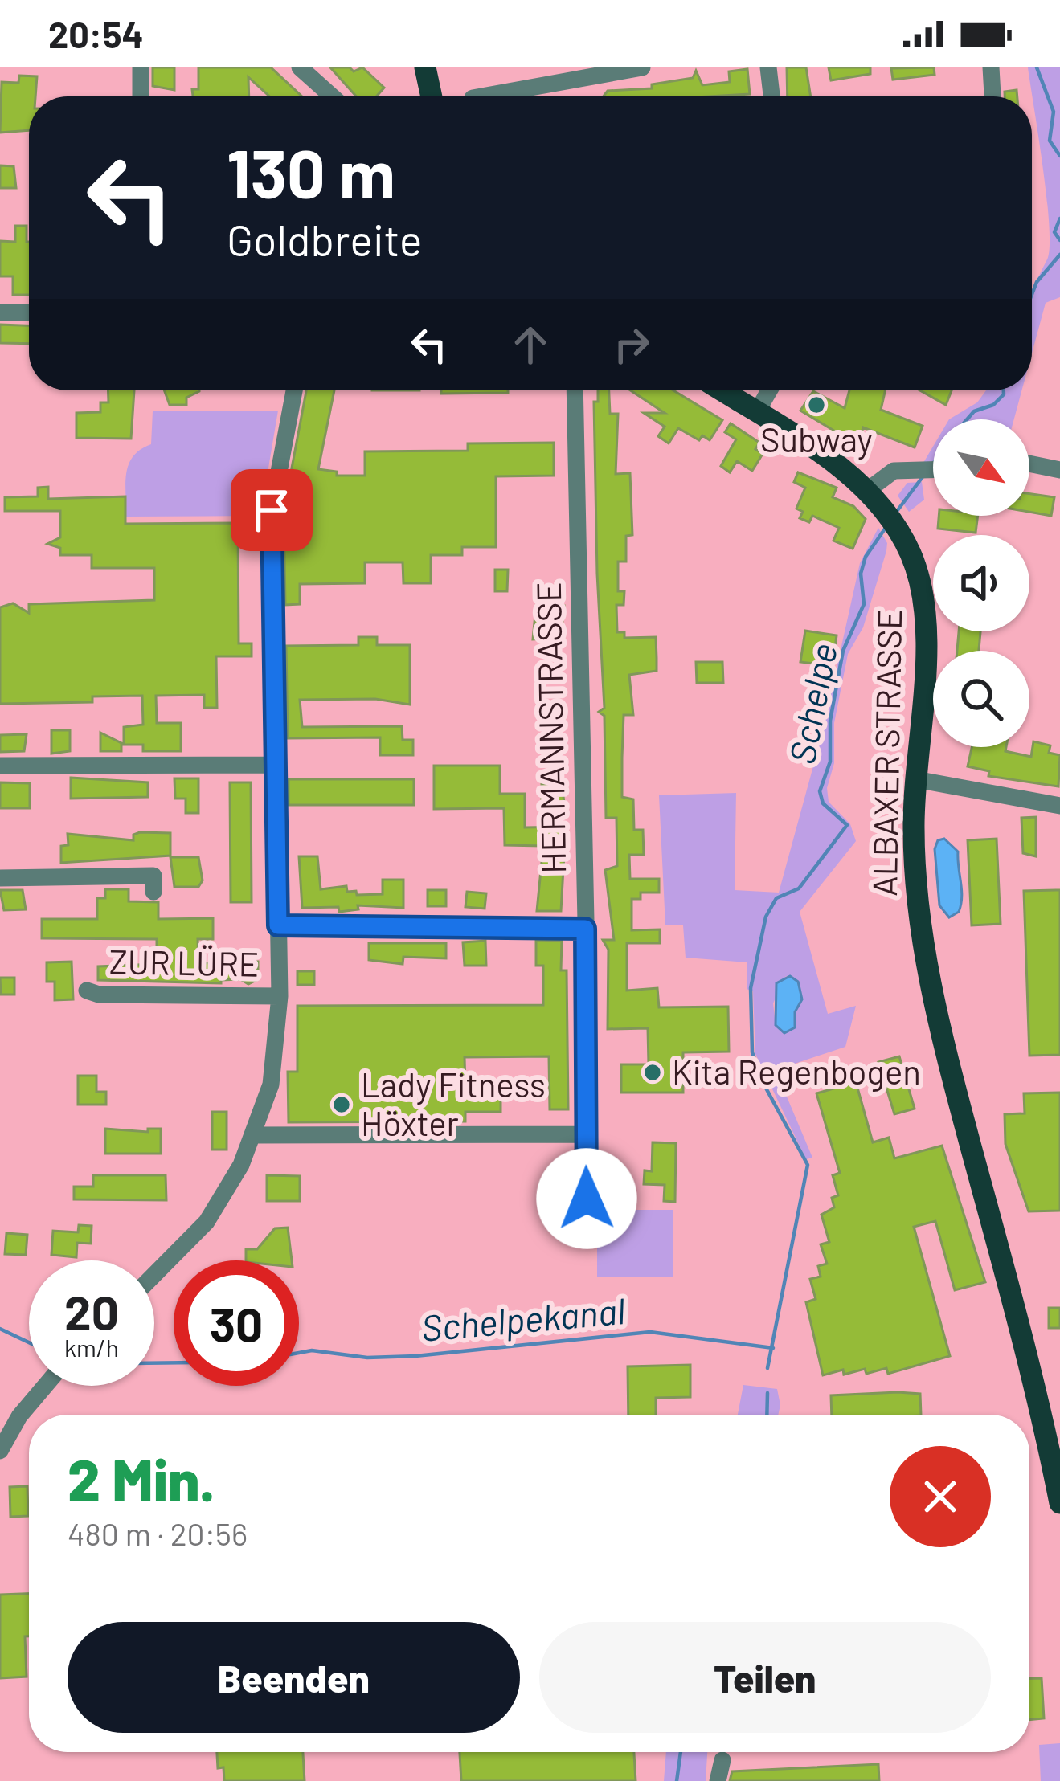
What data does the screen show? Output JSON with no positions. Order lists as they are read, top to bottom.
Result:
{
  "streets": {
    "main road": ["ALBAXER STRASSE"],
    "street": ["HERMANNSTRASSE", "ZUR LÜRE"]
  },
  "water": ["Schelpe", "Schelpekanal"],
  "places": ["Subway", "Kita Regenbogen", "Lady Fitness Höxter"],
  "north": "bottom right",
  "page": {
    "status": "20:54",
    "turn": ["130 m", "Goldbreite"],
    "speed": "20 km/h",
    "limit": "30",
    "heading": ["2 Min.", "480 m · 20:56"],
    "buttons": ["Beenden", "Teilen"]
  }
}
